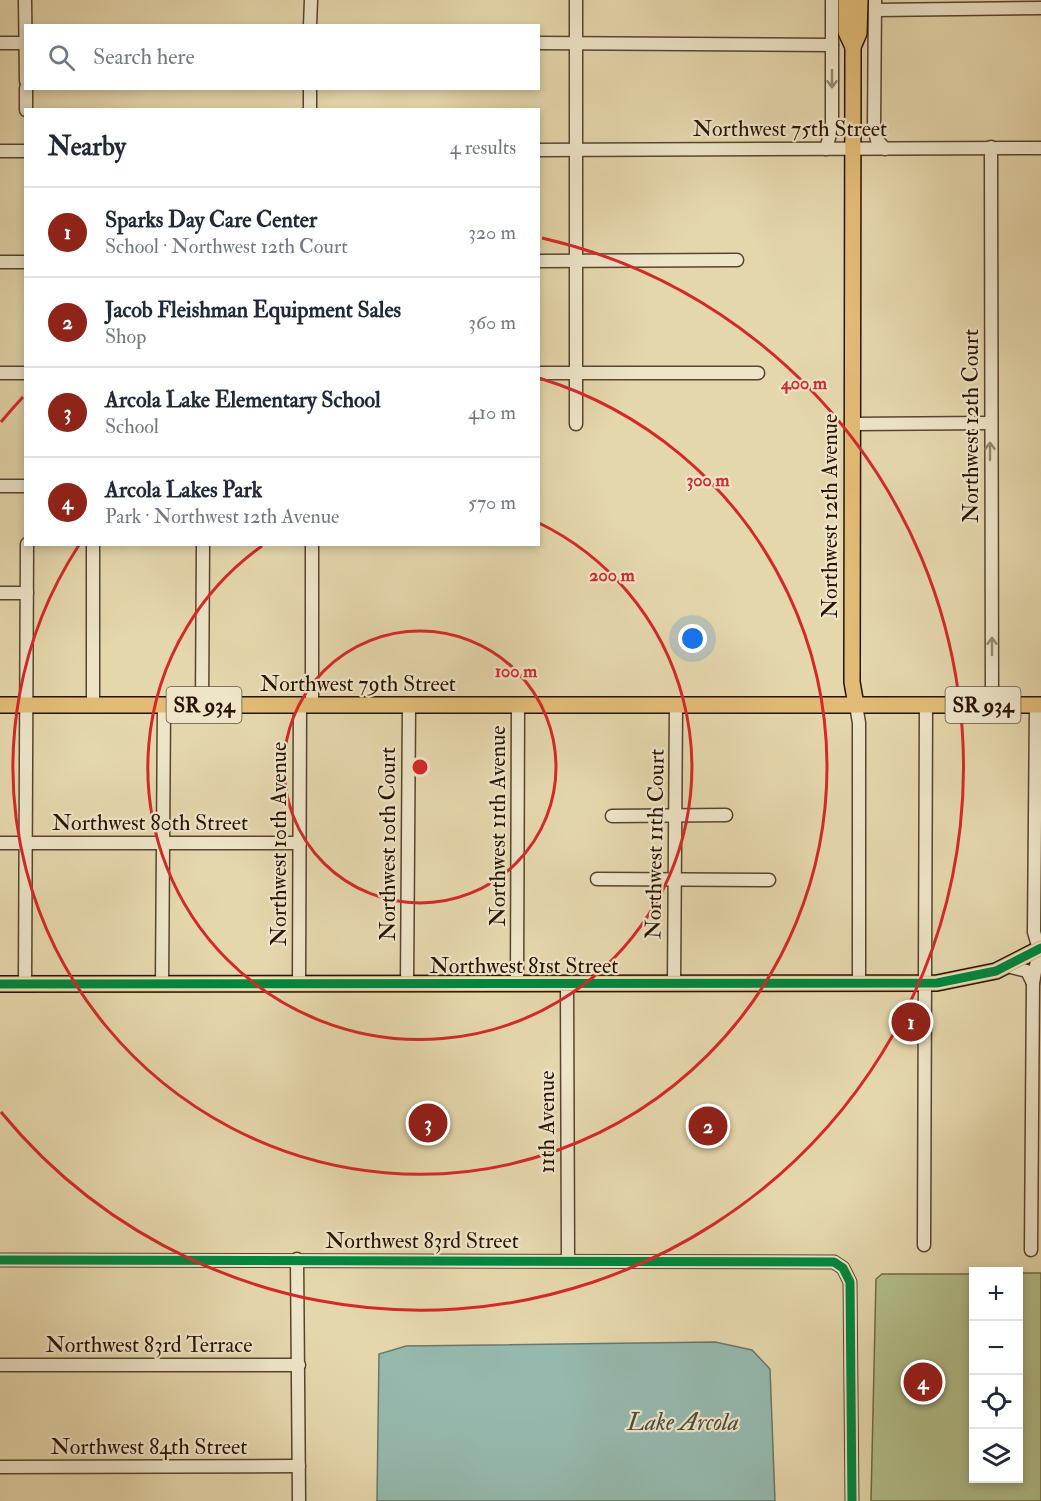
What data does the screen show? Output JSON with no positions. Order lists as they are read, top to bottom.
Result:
{
  "streets": {
    "main road": [
      "Northwest 12th Avenue",
      "Northwest 79th Street",
      "SR 934",
      "Northwest 81st Street"
    ],
    "street": [
      "Northwest 75th Street",
      "Northwest 12th Court",
      "Northwest 80th Street",
      "Northwest 11th Avenue",
      "Northwest 10th Avenue",
      "Northwest 10th Court",
      "Northwest 11th Court",
      "11th Avenue",
      "Northwest 83rd Street",
      "Northwest 83rd Terrace",
      "Northwest 84th Street"
    ]
  },
  "crossings": [
    ["Northwest 75th Street", "Northwest 12th Court"],
    ["Northwest 75th Street", "Northwest 12th Avenue"],
    ["Northwest 12th Court", "Northwest 79th Street"],
    ["Northwest 12th Avenue", "Northwest 79th Street"],
    ["Northwest 12th Avenue", "Northwest 81st Street"],
    ["Northwest 79th Street", "Northwest 11th Avenue"],
    ["Northwest 79th Street", "Northwest 10th Avenue"],
    ["Northwest 79th Street", "Northwest 10th Court"],
    ["Northwest 79th Street", "Northwest 11th Court"],
    ["Northwest 80th Street", "Northwest 10th Avenue"],
    ["Northwest 11th Avenue", "Northwest 81st Street"],
    ["Northwest 10th Avenue", "Northwest 81st Street"],
    ["Northwest 10th Court", "Northwest 81st Street"],
    ["Northwest 11th Court", "Northwest 81st Street"],
    ["Northwest 81st Street", "11th Avenue"],
    ["11th Avenue", "Northwest 83rd Street"]
  ],
  "one_way": ["Northwest 12th Court"],
  "water": ["Lake Arcola"],
  "page": {
    "search": "Search here",
    "heading": ["Nearby", "4 results"],
    "list": [
      {
        "mark": "1",
        "name": "Sparks Day Care Center",
        "note": "School · Northwest 12th Court",
        "value": "320 m"
      },
      {
        "mark": "2",
        "name": "Jacob Fleishman Equipment Sales",
        "note": "Shop",
        "value": "360 m"
      },
      {
        "mark": "3",
        "name": "Arcola Lake Elementary School",
        "note": "School",
        "value": "410 m"
      },
      {
        "mark": "4",
        "name": "Arcola Lakes Park",
        "note": "Park · Northwest 12th Avenue",
        "value": "570 m"
      }
    ],
    "pins": [
      "1",
      "3",
      "2",
      "4"
    ],
    "map_buttons": ["+", "−"]
  },
  "rings": [
    "400 m",
    "300 m",
    "200 m",
    "100 m"
  ]
}
